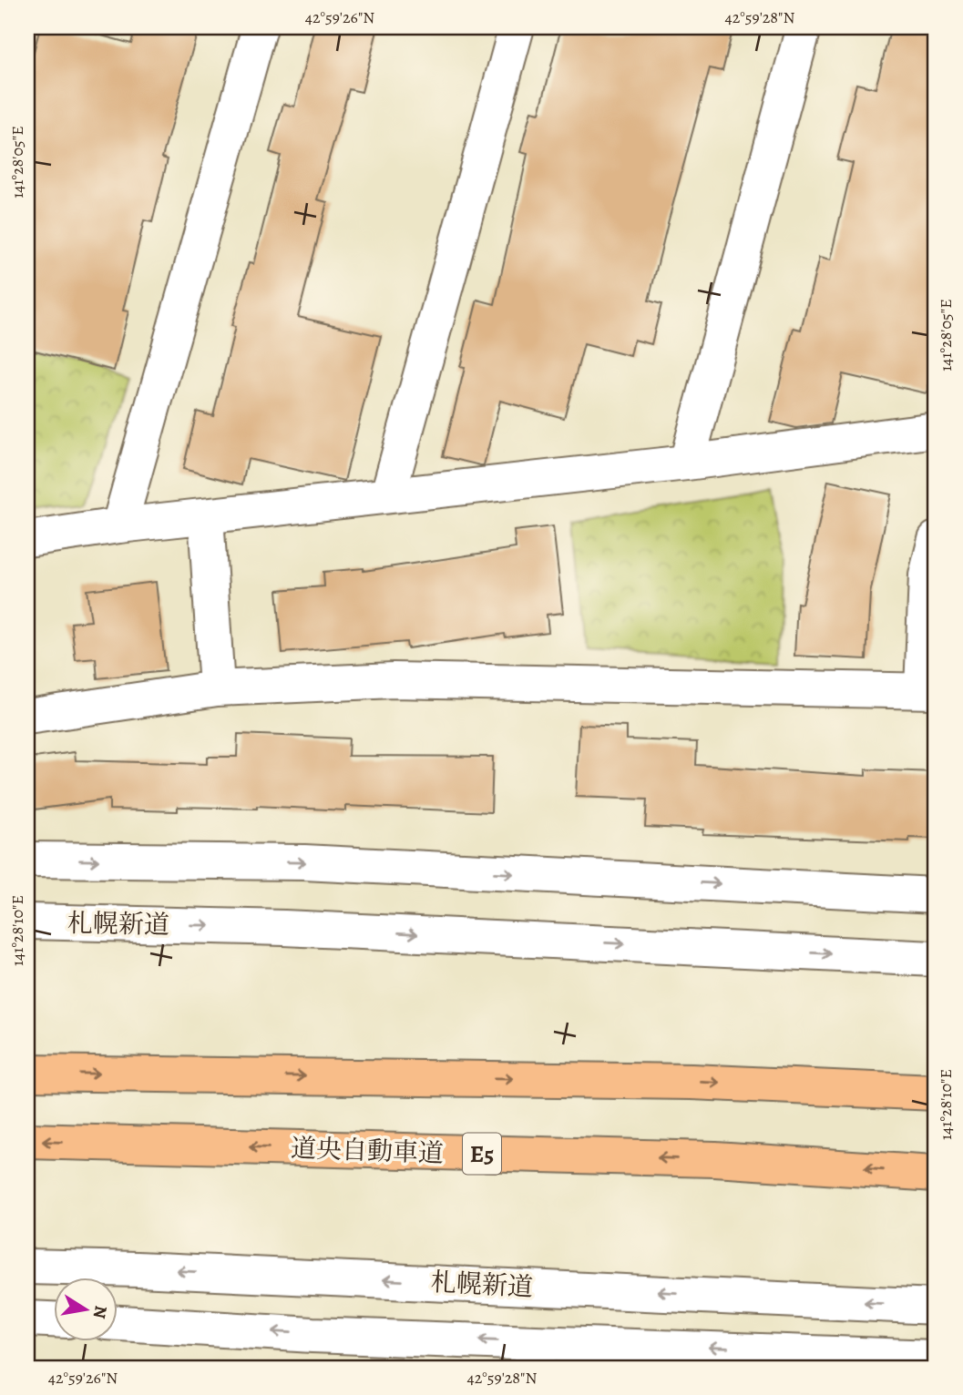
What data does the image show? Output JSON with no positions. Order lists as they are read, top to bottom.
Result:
{
  "streets": {
    "highway": ["道央自動車道", "E5"],
    "street": ["札幌新道"]
  },
  "north": "right",
  "coordinates": [
    "42°59'26\"N",
    "42°59'28\"N",
    "141°28'05\"E",
    "141°28'10\"E"
  ]
}
